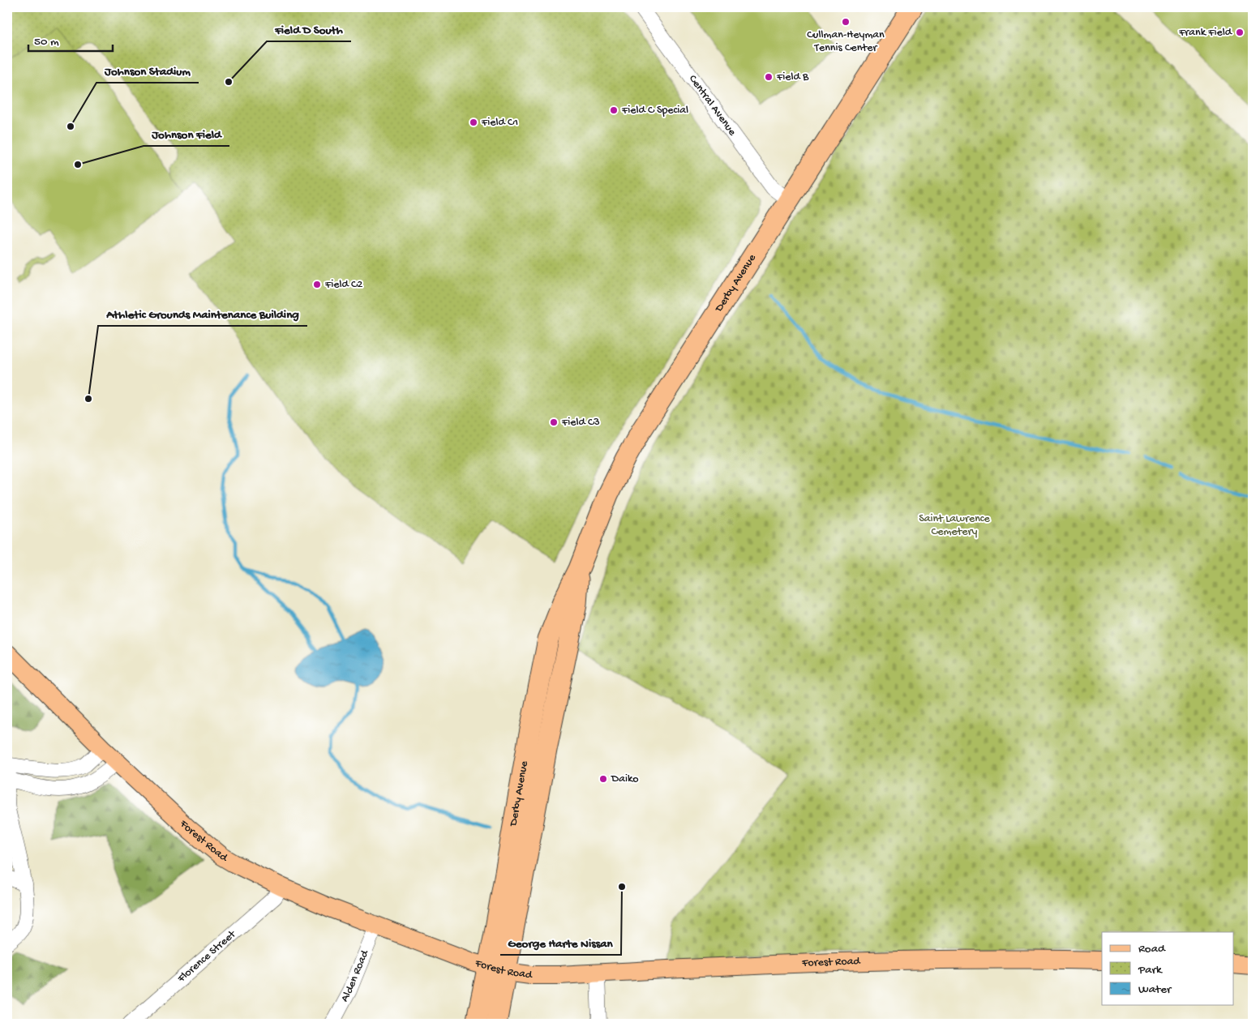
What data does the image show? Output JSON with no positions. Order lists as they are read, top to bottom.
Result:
{
  "streets": {
    "highway": ["Derby Avenue"],
    "main road": ["Forest Road"],
    "street": ["Central Avenue", "Florence Street", "Alden Road"]
  },
  "crossings": [
    ["Central Avenue", "Derby Avenue"],
    ["Derby Avenue", "Forest Road"],
    ["Forest Road", "Florence Street"],
    ["Forest Road", "Alden Road"]
  ],
  "parks": ["Saint Lawrence Cemetery"],
  "places": [
    "Cullman-Heyman Tennis Center",
    "Frank Field",
    "Field B",
    "Field D South",
    "Field C Special",
    "Field C1",
    "Johnson Stadium",
    "Johnson Field",
    "Field C2",
    "Athletic Grounds Maintenance Building",
    "Field C3",
    "Daiko",
    "George Harte Nissan"
  ],
  "legend": ["Road", "Park", "Water"],
  "scale_bar": "50 m"
}
